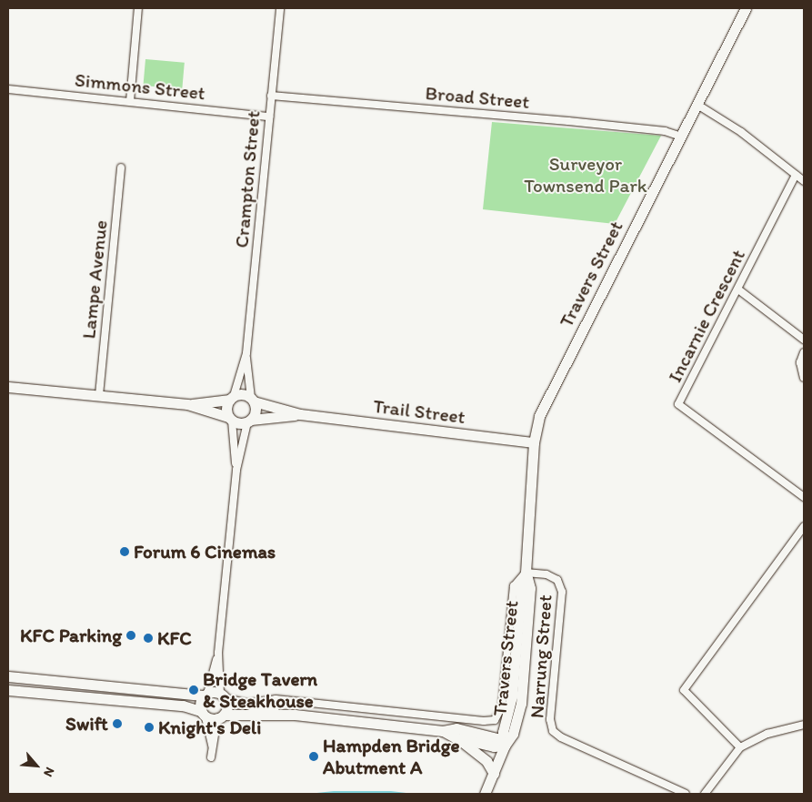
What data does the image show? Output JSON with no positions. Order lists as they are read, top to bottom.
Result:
{
  "streets": {
    "main road": ["Travers Street", "Trail Street"],
    "street": [
      "Simmons Street",
      "Broad Street",
      "Crampton Street",
      "Lampe Avenue",
      "Incarnie Crescent",
      "Narrung Street"
    ]
  },
  "crossings": [
    ["Simmons Street", "Crampton Street"],
    ["Broad Street", "Crampton Street"],
    ["Broad Street", "Travers Street"],
    ["Crampton Street", "Trail Street"],
    ["Travers Street", "Trail Street"],
    ["Travers Street", "Narrung Street"]
  ],
  "parks": ["Surveyor Townsend Park"],
  "places": [
    "Forum 6 Cinemas",
    "KFC Parking",
    "KFC",
    "Bridge Tavern & Steakhouse",
    "Swift",
    "Knight's Deli",
    "Hampden Bridge Abutment A"
  ],
  "north": "bottom right"
}
